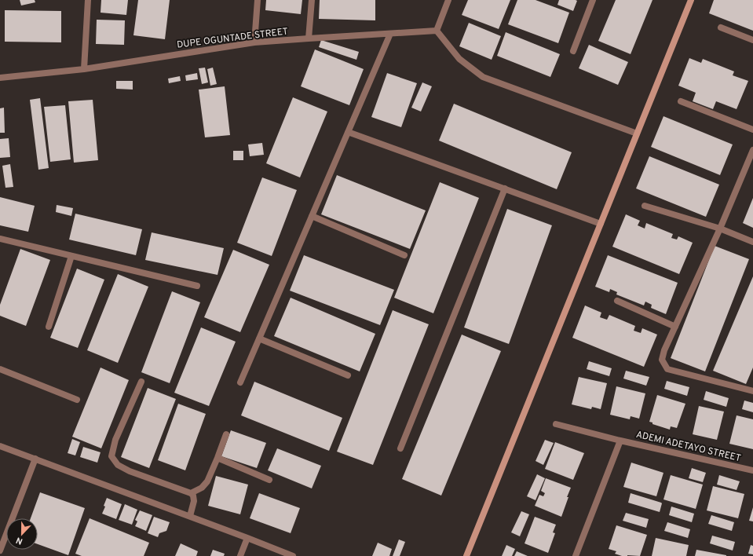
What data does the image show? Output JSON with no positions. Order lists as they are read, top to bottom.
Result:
{
  "streets": {
    "street": ["DUPE OGUNTADE STREET", "ADEMI ADETAYO STREET"]
  },
  "north": "bottom"
}
